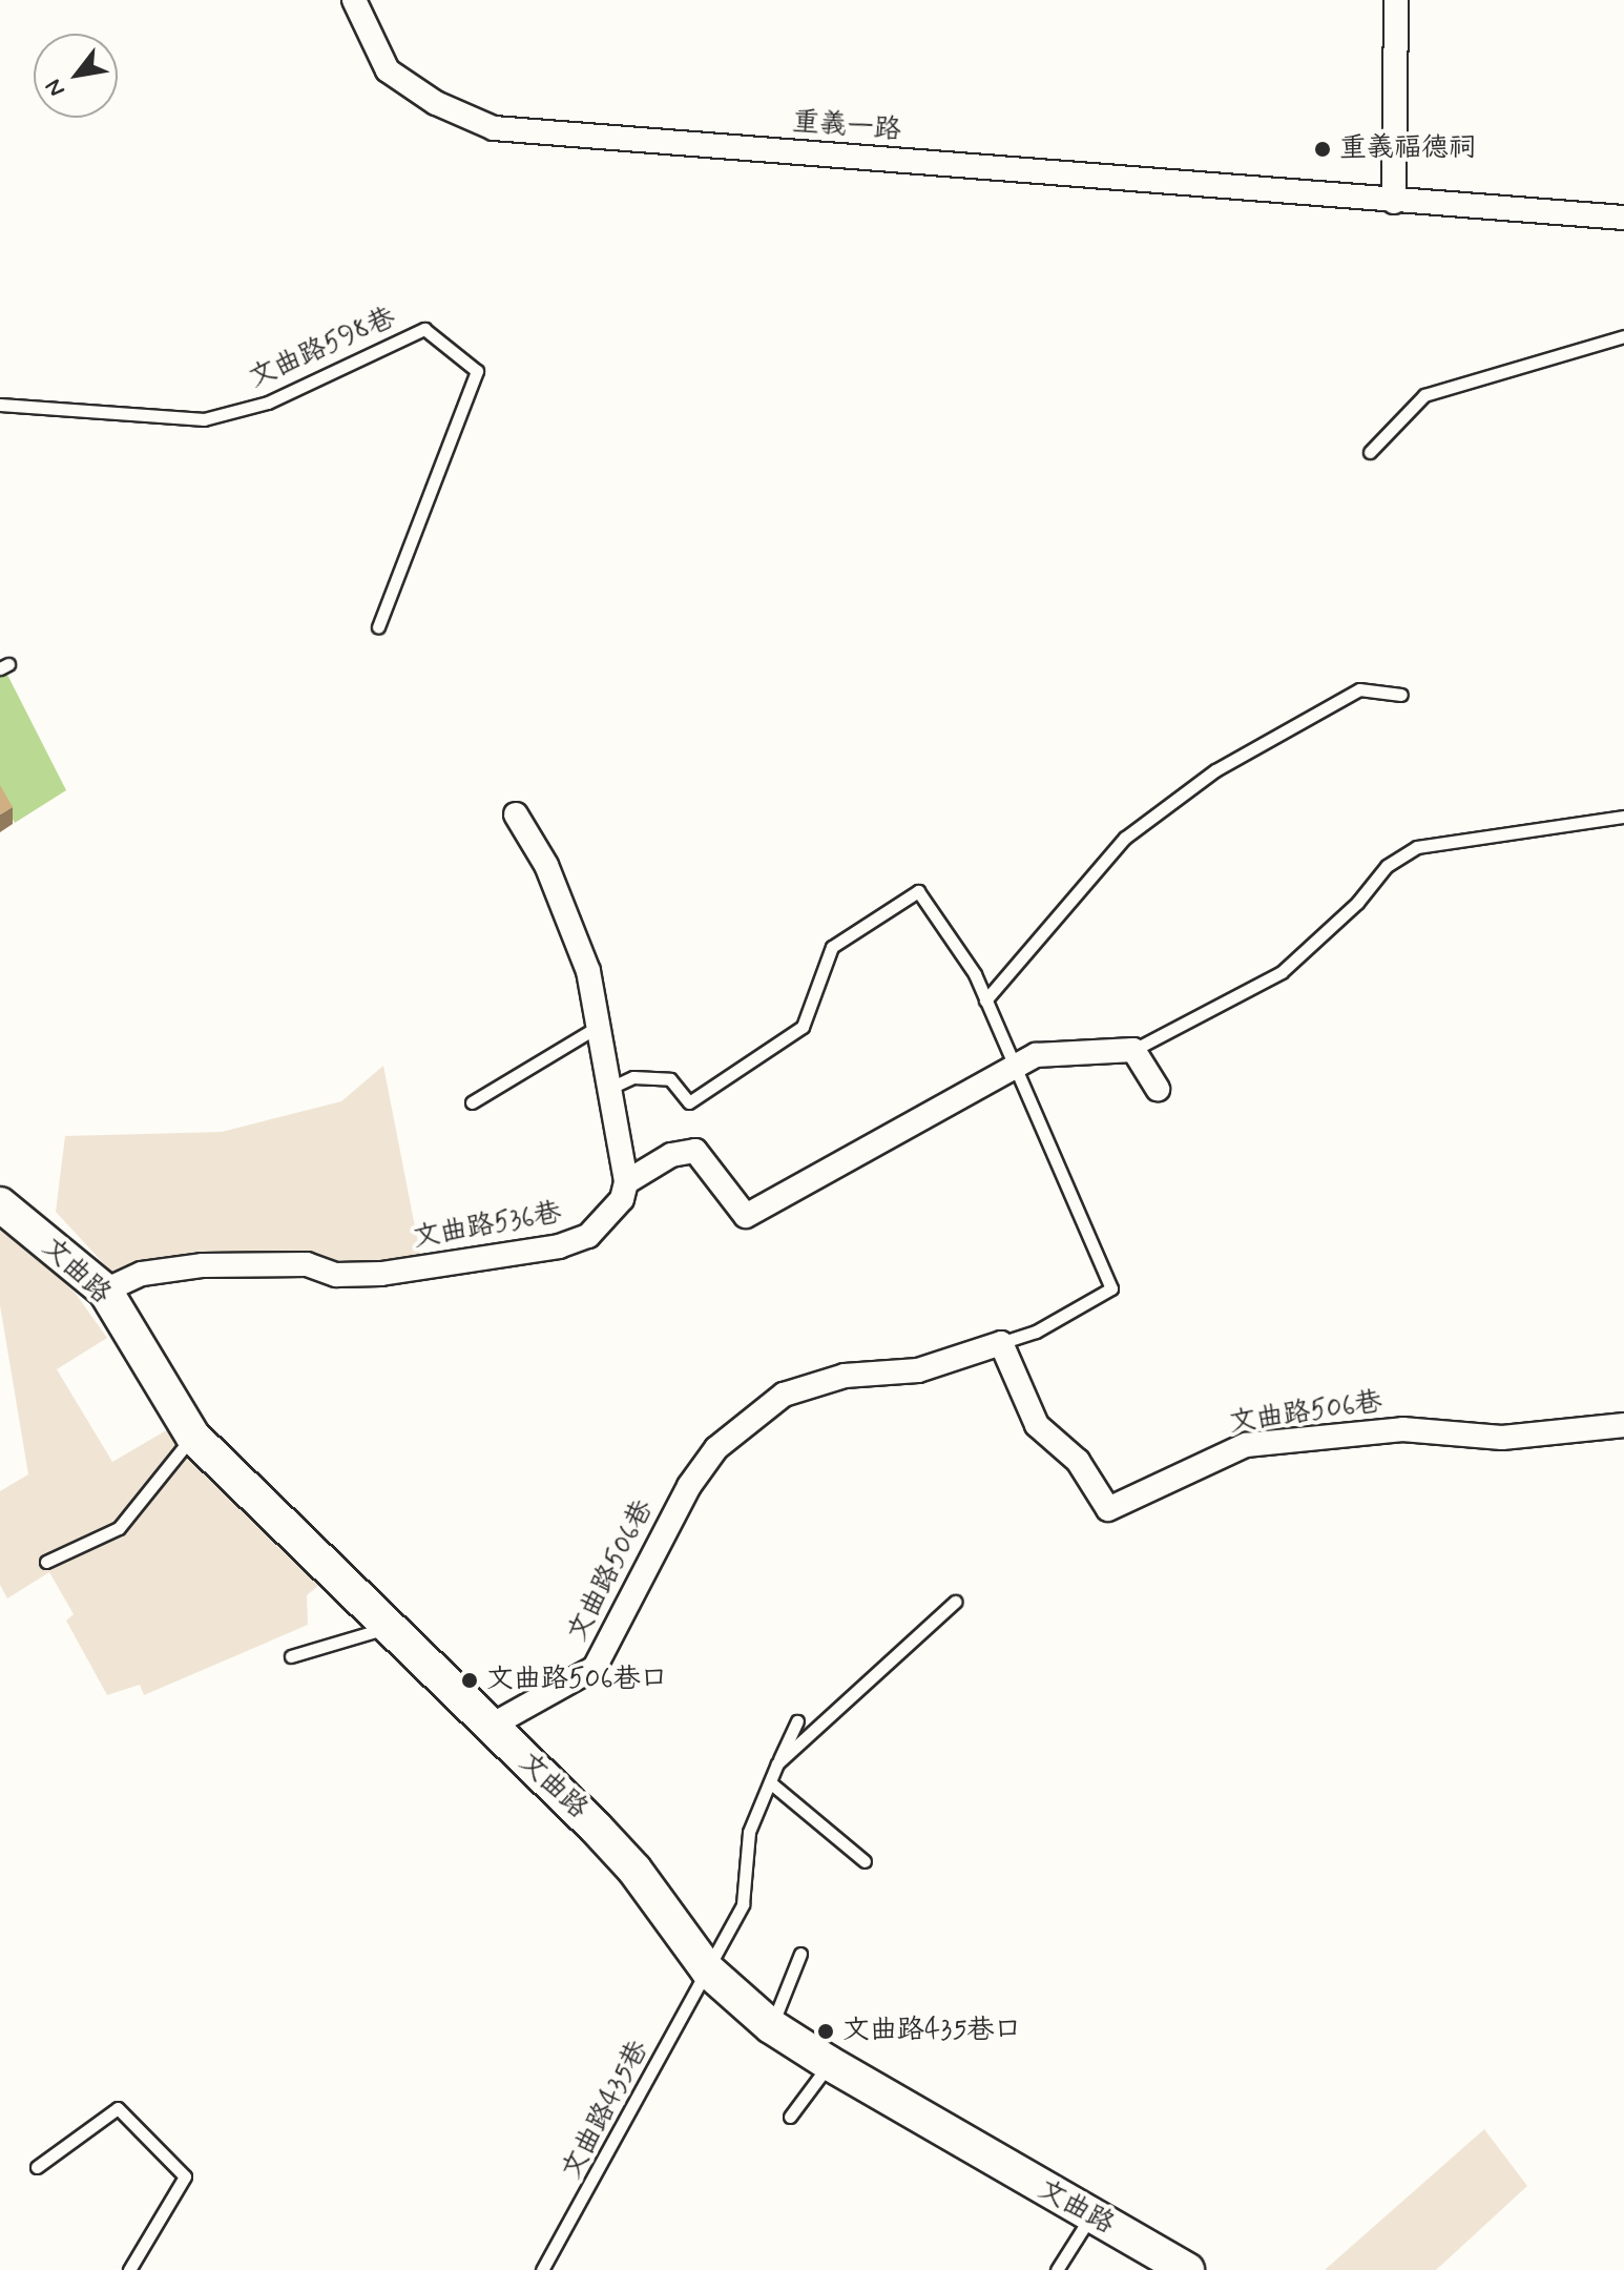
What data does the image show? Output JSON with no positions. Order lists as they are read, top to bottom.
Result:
{
  "streets": {
    "street": [
      "重義一路",
      "文曲路536巷",
      "文曲路",
      "文曲路506巷"
    ],
    "lane": ["文曲路598巷", "文曲路435巷"]
  },
  "crossings": [
    ["文曲路536巷", "文曲路"],
    ["文曲路536巷", "文曲路506巷"],
    ["文曲路", "文曲路506巷"],
    ["文曲路", "文曲路435巷"]
  ],
  "places": ["重義福德祠", "文曲路506巷口", "文曲路435巷口"],
  "north": "bottom left"
}
